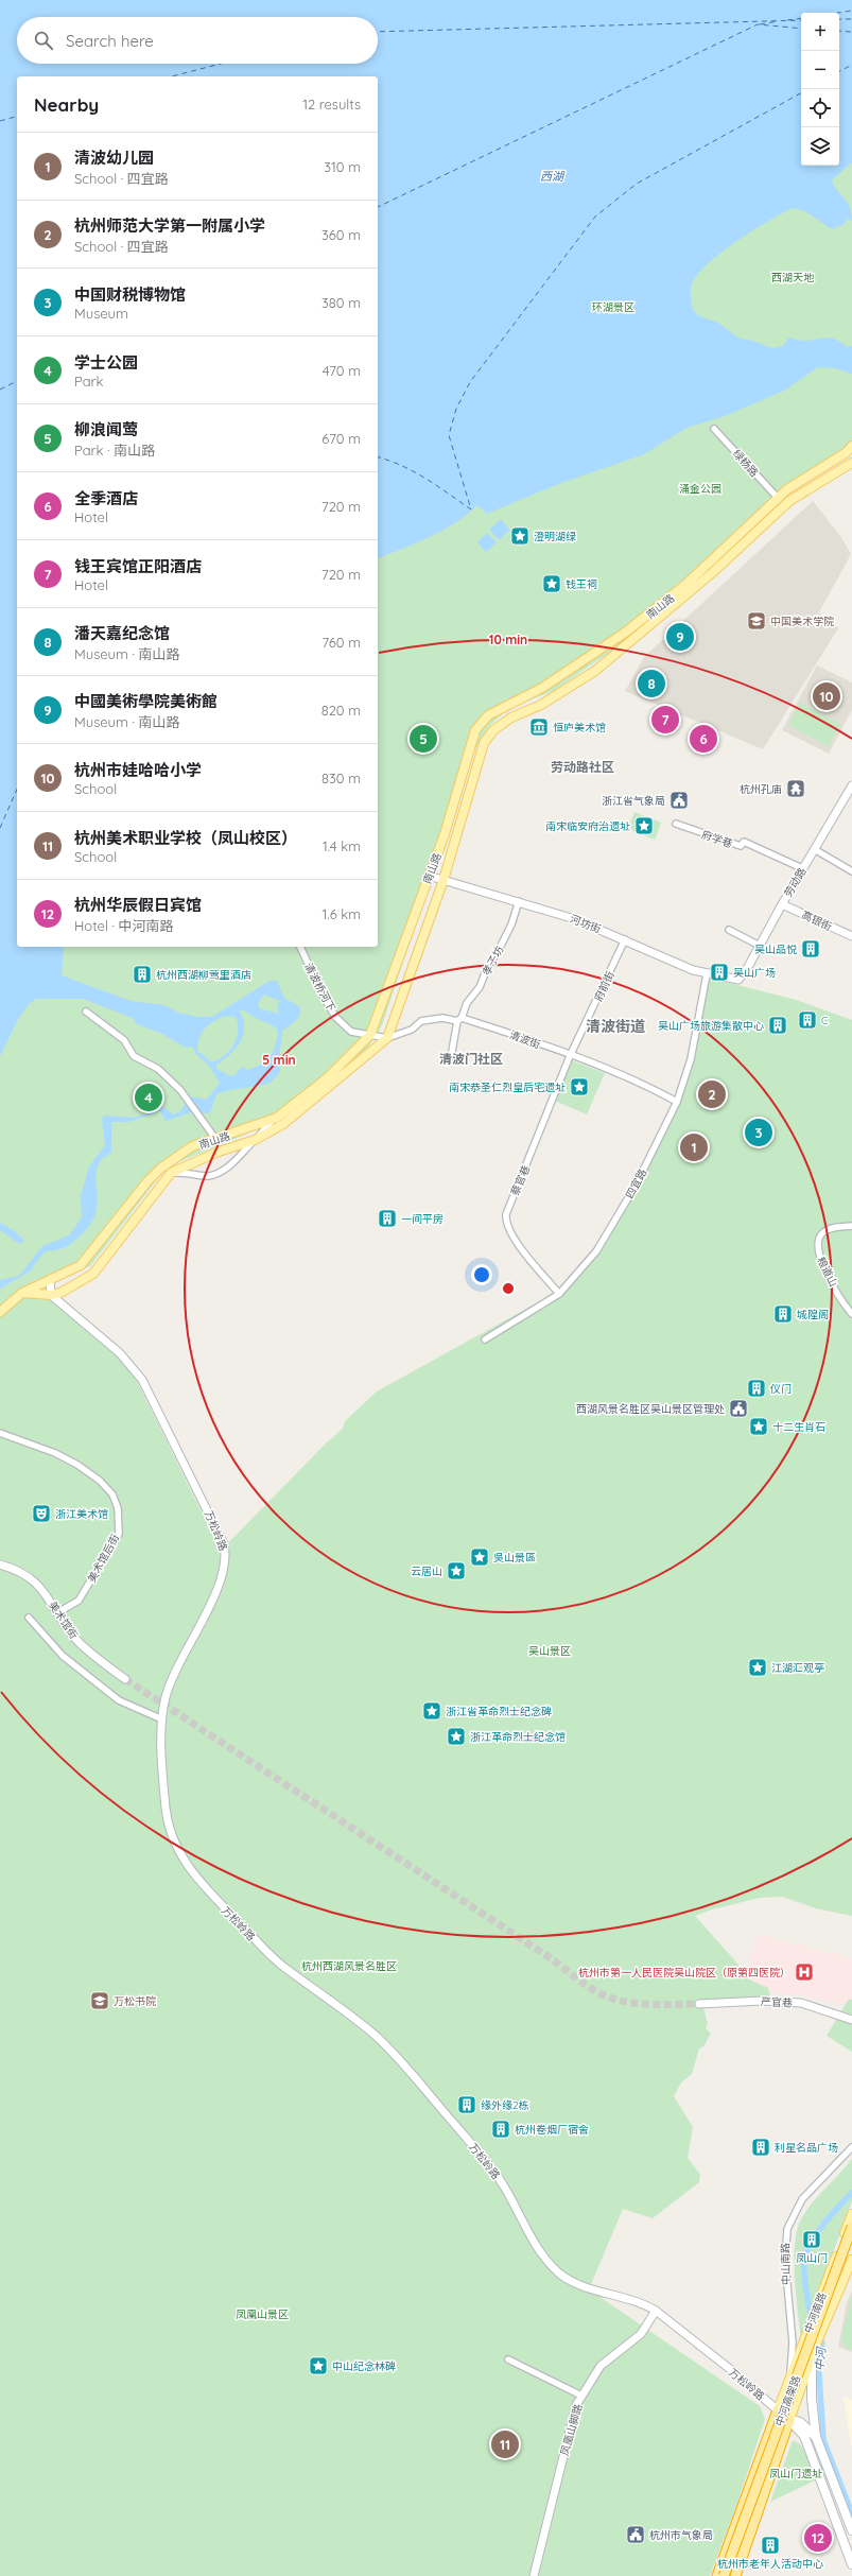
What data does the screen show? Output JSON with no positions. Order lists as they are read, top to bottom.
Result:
{
  "streets": {
    "highway": ["中河高架路"],
    "main road": ["南山路", "中河南路"],
    "street": [
      "绿杨路",
      "府学巷",
      "劳动路",
      "高银街",
      "河坊街",
      "孝子坊",
      "府前街",
      "清波桥河下",
      "清波街",
      "蔡官巷",
      "四宜路",
      "粮道山",
      "万松岭路",
      "美术馆后街",
      "美术馆街",
      "严官巷",
      "中山南路",
      "凤凰山脚路"
    ]
  },
  "crossings": [
    ["绿杨路", "南山路"],
    ["南山路", "河坊街"],
    ["南山路", "清波桥河下"],
    ["南山路", "清波街"],
    ["南山路", "万松岭路"],
    ["府学巷", "劳动路"],
    ["劳动路", "高银街"],
    ["劳动路", "河坊街"],
    ["河坊街", "孝子坊"],
    ["河坊街", "府前街"],
    ["河坊街", "四宜路"],
    ["孝子坊", "清波街"],
    ["府前街", "清波街"],
    ["府前街", "蔡官巷"],
    ["清波桥河下", "清波街"],
    ["清波街", "蔡官巷"],
    ["清波街", "四宜路"],
    ["蔡官巷", "四宜路"],
    ["万松岭路", "中河南路"],
    ["万松岭路", "凤凰山脚路"],
    ["美术馆后街", "美术馆街"],
    ["中山南路", "中河南路"]
  ],
  "districts": ["劳动路社区", "清波街道", "清波门社区"],
  "water": ["西湖", "中河"],
  "parks": [
    "西湖天地",
    "环湖景区",
    "涌金公园",
    "吴山景区",
    "杭州西湖风景名胜区",
    "凤凰山景区",
    "凤山门遗址"
  ],
  "places": {
    "place": [
      "澄明湖绿",
      "钱王祠",
      "南宋临安府治遗址",
      "南宋恭圣仁烈皇后宅遗址",
      "十二生肖石",
      "吳山景區",
      "云居山",
      "江湖汇观亭",
      "浙江省革命烈士纪念碑",
      "浙江革命烈士纪念馆",
      "中山纪念林碑"
    ],
    "school or university": ["中国美术学院", "万松书院"],
    "museum": ["恒庐美术馆"],
    "temple": ["杭州孔庙"],
    "public building": ["浙江省气象局", "西湖风景名胜区吴山景区管理处", "杭州市气象局"],
    "building": [
      "吴山品悦",
      "吴山广场",
      "杭州西湖柳莺里酒店",
      "C",
      "吴山广场旅游集散中心",
      "一间平房",
      "城隍阁",
      "仪门",
      "缘外缘2栋",
      "杭州卷烟厂宿舍",
      "利星名品广场",
      "凤山门",
      "杭州市老年人活动中心"
    ],
    "theatre": ["浙江美术馆"],
    "hospital": ["杭州市第一人民医院吴山院区（原第四医院）"]
  },
  "page": {
    "map_buttons": ["+", "−"],
    "search": "Search here",
    "heading": ["Nearby", "12 results"],
    "list": [
      {
        "mark": "1",
        "name": "清波幼儿园",
        "note": "School · 四宜路",
        "value": "310 m"
      },
      {
        "mark": "2",
        "name": "杭州师范大学第一附属小学",
        "note": "School · 四宜路",
        "value": "360 m"
      },
      {
        "mark": "3",
        "name": "中国财税博物馆",
        "note": "Museum",
        "value": "380 m"
      },
      {
        "mark": "4",
        "name": "学士公园",
        "note": "Park",
        "value": "470 m"
      },
      {
        "mark": "5",
        "name": "柳浪闻莺",
        "note": "Park · 南山路",
        "value": "670 m"
      },
      {
        "mark": "6",
        "name": "全季酒店",
        "note": "Hotel",
        "value": "720 m"
      },
      {
        "mark": "7",
        "name": "钱王宾馆正阳酒店",
        "note": "Hotel",
        "value": "720 m"
      },
      {
        "mark": "8",
        "name": "潘天嘉纪念馆",
        "note": "Museum · 南山路",
        "value": "760 m"
      },
      {
        "mark": "9",
        "name": "中國美術學院美術館",
        "note": "Museum · 南山路",
        "value": "820 m"
      },
      {
        "mark": "10",
        "name": "杭州市娃哈哈小学",
        "note": "School",
        "value": "830 m"
      },
      {
        "mark": "11",
        "name": "杭州美术职业学校（凤山校区）",
        "note": "School",
        "value": "1.4 km"
      },
      {
        "mark": "12",
        "name": "杭州华辰假日宾馆",
        "note": "Hotel · 中河南路",
        "value": "1.6 km"
      }
    ],
    "pins": [
      "9",
      "8",
      "10",
      "7",
      "5",
      "6",
      "2",
      "4",
      "3",
      "1",
      "11",
      "12"
    ]
  },
  "rings": ["10 min", "5 min"]
}
